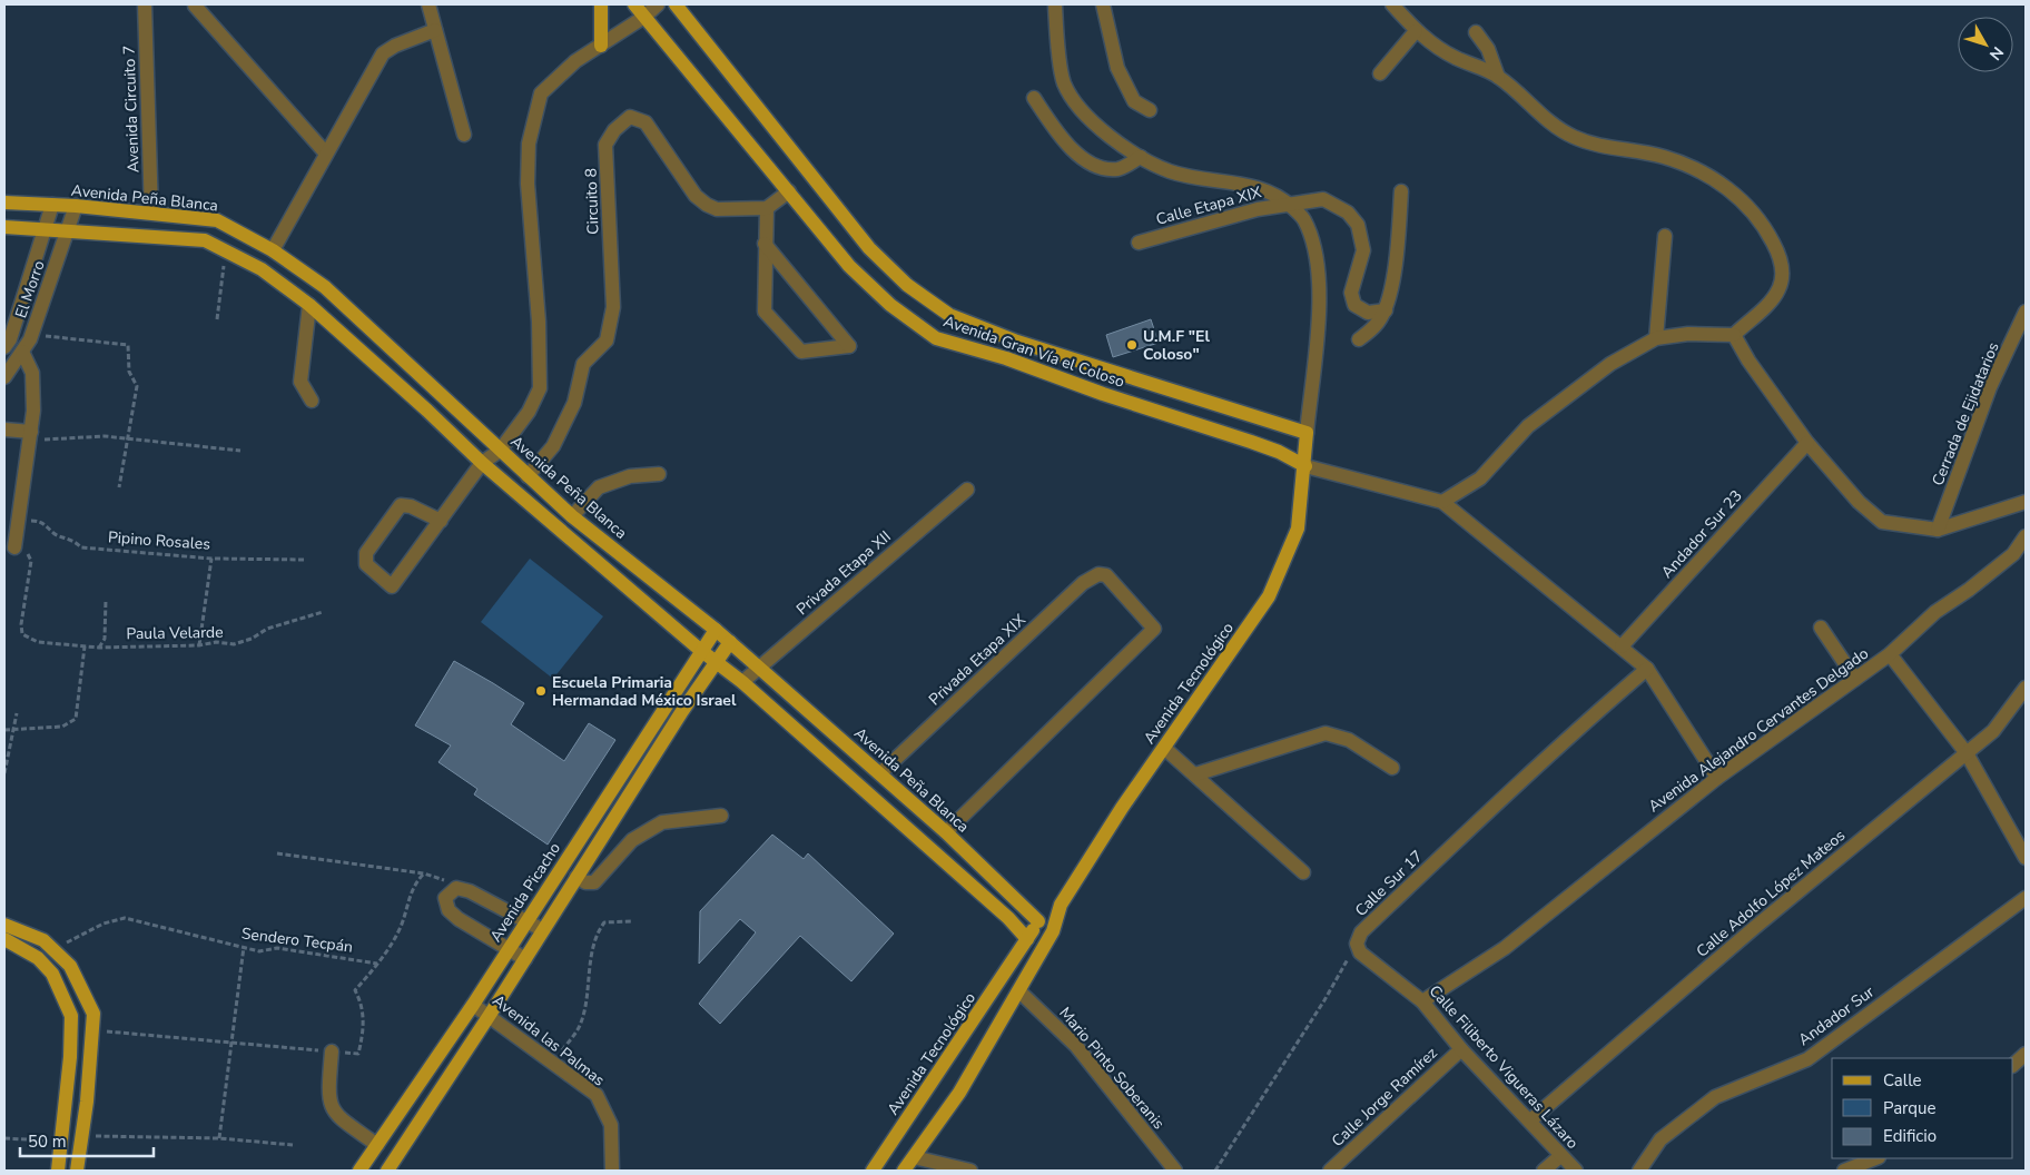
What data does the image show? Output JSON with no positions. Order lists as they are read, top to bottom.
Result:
{
  "streets": {
    "main road": [
      "Avenida Peña Blanca",
      "Avenida Gran Vía el Coloso",
      "Avenida Tecnológico",
      "Avenida Picacho"
    ],
    "street": [
      "Avenida Circuito 7",
      "Circuito 8",
      "Calle Etapa XIX",
      "El Morro",
      "Cerrada de Ejidatarios",
      "Andador Sur 23",
      "Privada Etapa XII",
      "Privada Etapa XIX",
      "Avenida Alejandro Cervantes Delgado",
      "Calle Sur 17",
      "Calle Adolfo López Mateos",
      "Andador Sur",
      "Avenida las Palmas",
      "Calle Filiberto Vigueras Lázaro",
      "Mario Pinto Soberanis",
      "Calle Jorge Ramírez"
    ],
    "path": ["Pipino Rosales", "Paula Velarde", "Sendero Tecpán"]
  },
  "crossings": [
    ["Avenida Circuito 7", "Avenida Peña Blanca"],
    ["Avenida Peña Blanca", "Circuito 8"],
    ["Avenida Peña Blanca", "El Morro"],
    ["Avenida Peña Blanca", "Privada Etapa XII"],
    ["Avenida Peña Blanca", "Privada Etapa XIX"],
    ["Avenida Peña Blanca", "Avenida Tecnológico"],
    ["Avenida Peña Blanca", "Avenida Picacho"],
    ["Avenida Gran Vía el Coloso", "Andador Sur 23"],
    ["Avenida Gran Vía el Coloso", "Avenida Tecnológico"],
    ["Avenida Gran Vía el Coloso", "Avenida Alejandro Cervantes Delgado"],
    ["Avenida Gran Vía el Coloso", "Calle Sur 17"],
    ["Avenida Tecnológico", "Mario Pinto Soberanis"],
    ["Avenida Alejandro Cervantes Delgado", "Calle Filiberto Vigueras Lázaro"],
    ["Calle Sur 17", "Calle Filiberto Vigueras Lázaro"],
    ["Avenida Picacho", "Avenida las Palmas"],
    ["Calle Adolfo López Mateos", "Calle Filiberto Vigueras Lázaro"],
    ["Calle Filiberto Vigueras Lázaro", "Calle Jorge Ramírez"]
  ],
  "places": ["U.M.F \"El Coloso\"", "Escuela Primaria Hermandad México Israel"],
  "legend": ["Calle", "Parque", "Edificio"],
  "scale_bar": "50 m",
  "north": "bottom right"
}
